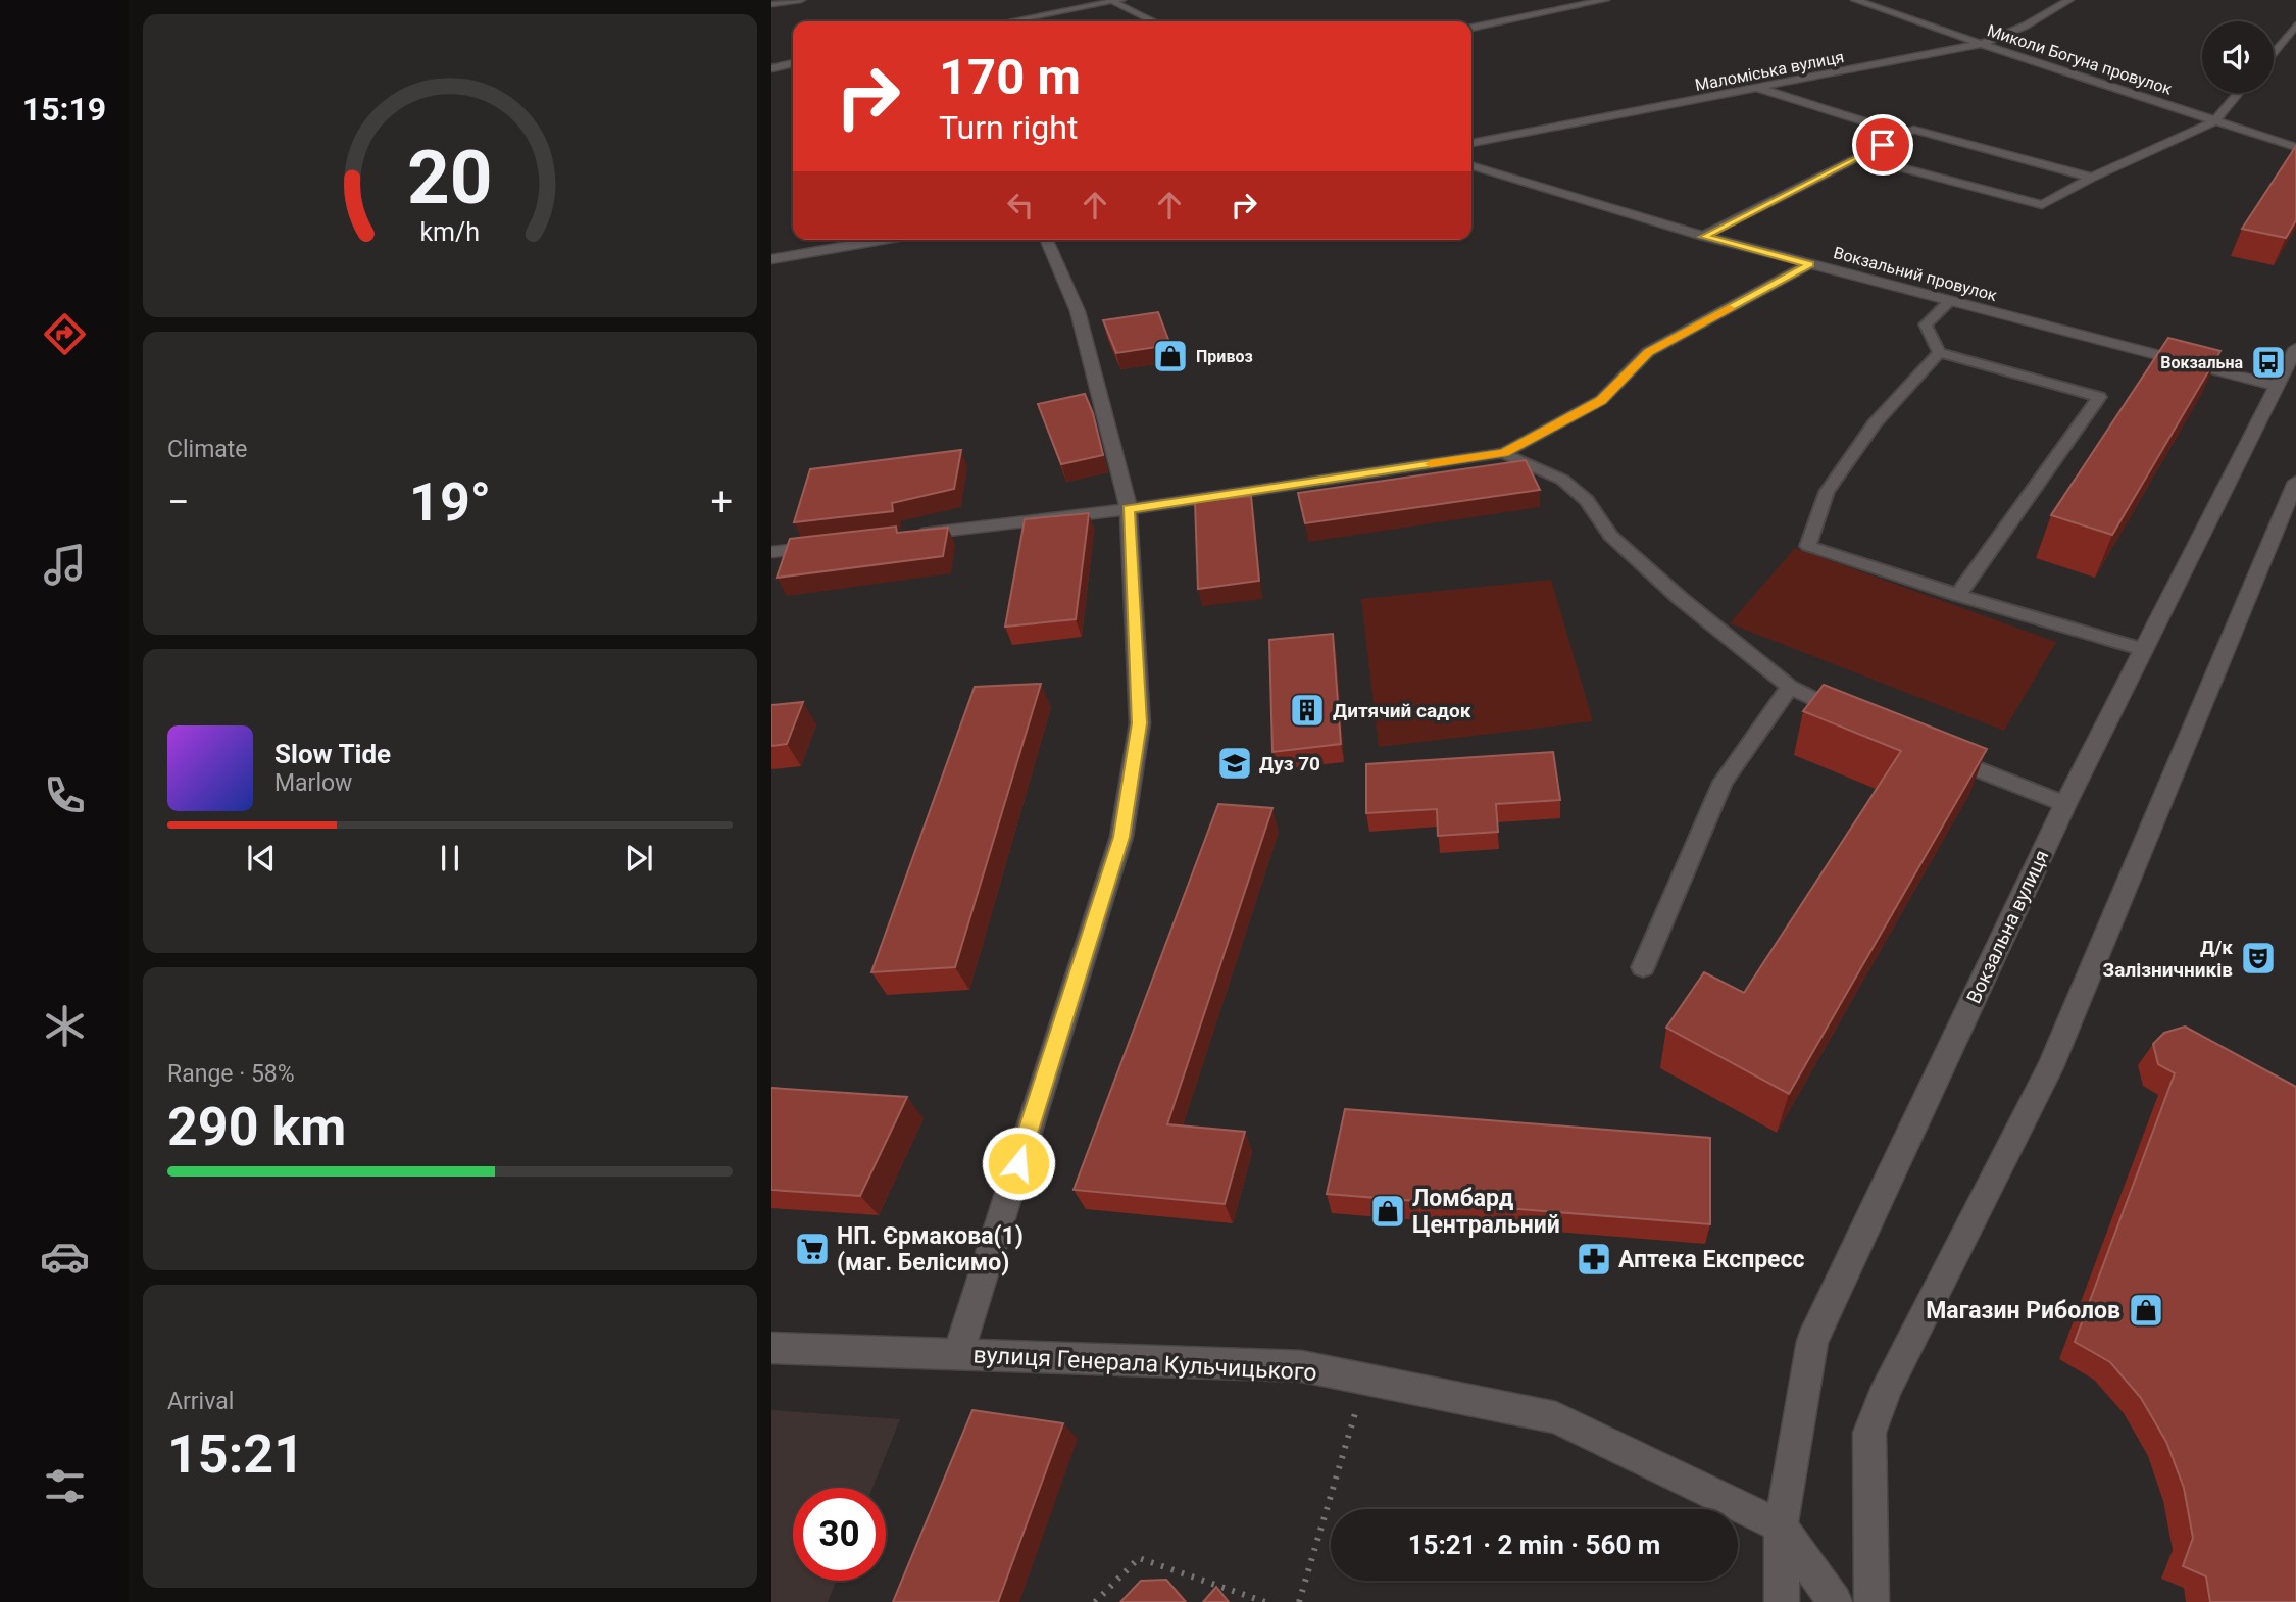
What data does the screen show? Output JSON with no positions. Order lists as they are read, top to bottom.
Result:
{
  "streets": {
    "street": [
      "Миколи Богуна провулок",
      "Маломіська вулиця",
      "Вокзальний провулок",
      "Вокзальна вулиця",
      "вулиця Генерала Кульчицького"
    ]
  },
  "crossings": [
    ["Миколи Богуна провулок", "Маломіська вулиця"],
    ["Вокзальний провулок", "Вокзальна вулиця"],
    ["Вокзальна вулиця", "вулиця Генерала Кульчицького"]
  ],
  "places": {
    "shop": ["Привоз", "Ломбард Центральний", "Магазин Риболов"],
    "bus stop": ["Вокзальна"],
    "building": ["Дитячий садок"],
    "school or university": ["Дуз 70"],
    "theatre": ["Д/к Залізничників"],
    "supermarket": ["НП. Єрмакова(1) (маг. Белісимо)"],
    "pharmacy": ["Аптека Експресс"]
  },
  "page": {
    "tabs": "15:19",
    "turn": ["170 m", "Turn right"],
    "tile": [
      "Climate",
      ["Range · 58%", "290 km"],
      ["Arrival", "15:21"]
    ],
    "heat": ["−", "19°", "+"],
    "song": ["Slow Tide", "Marlow"],
    "limit": "30",
    "trip": "15:21 · 2 min · 560 m",
    "gauge": ["20", "km/h"]
  }
}
